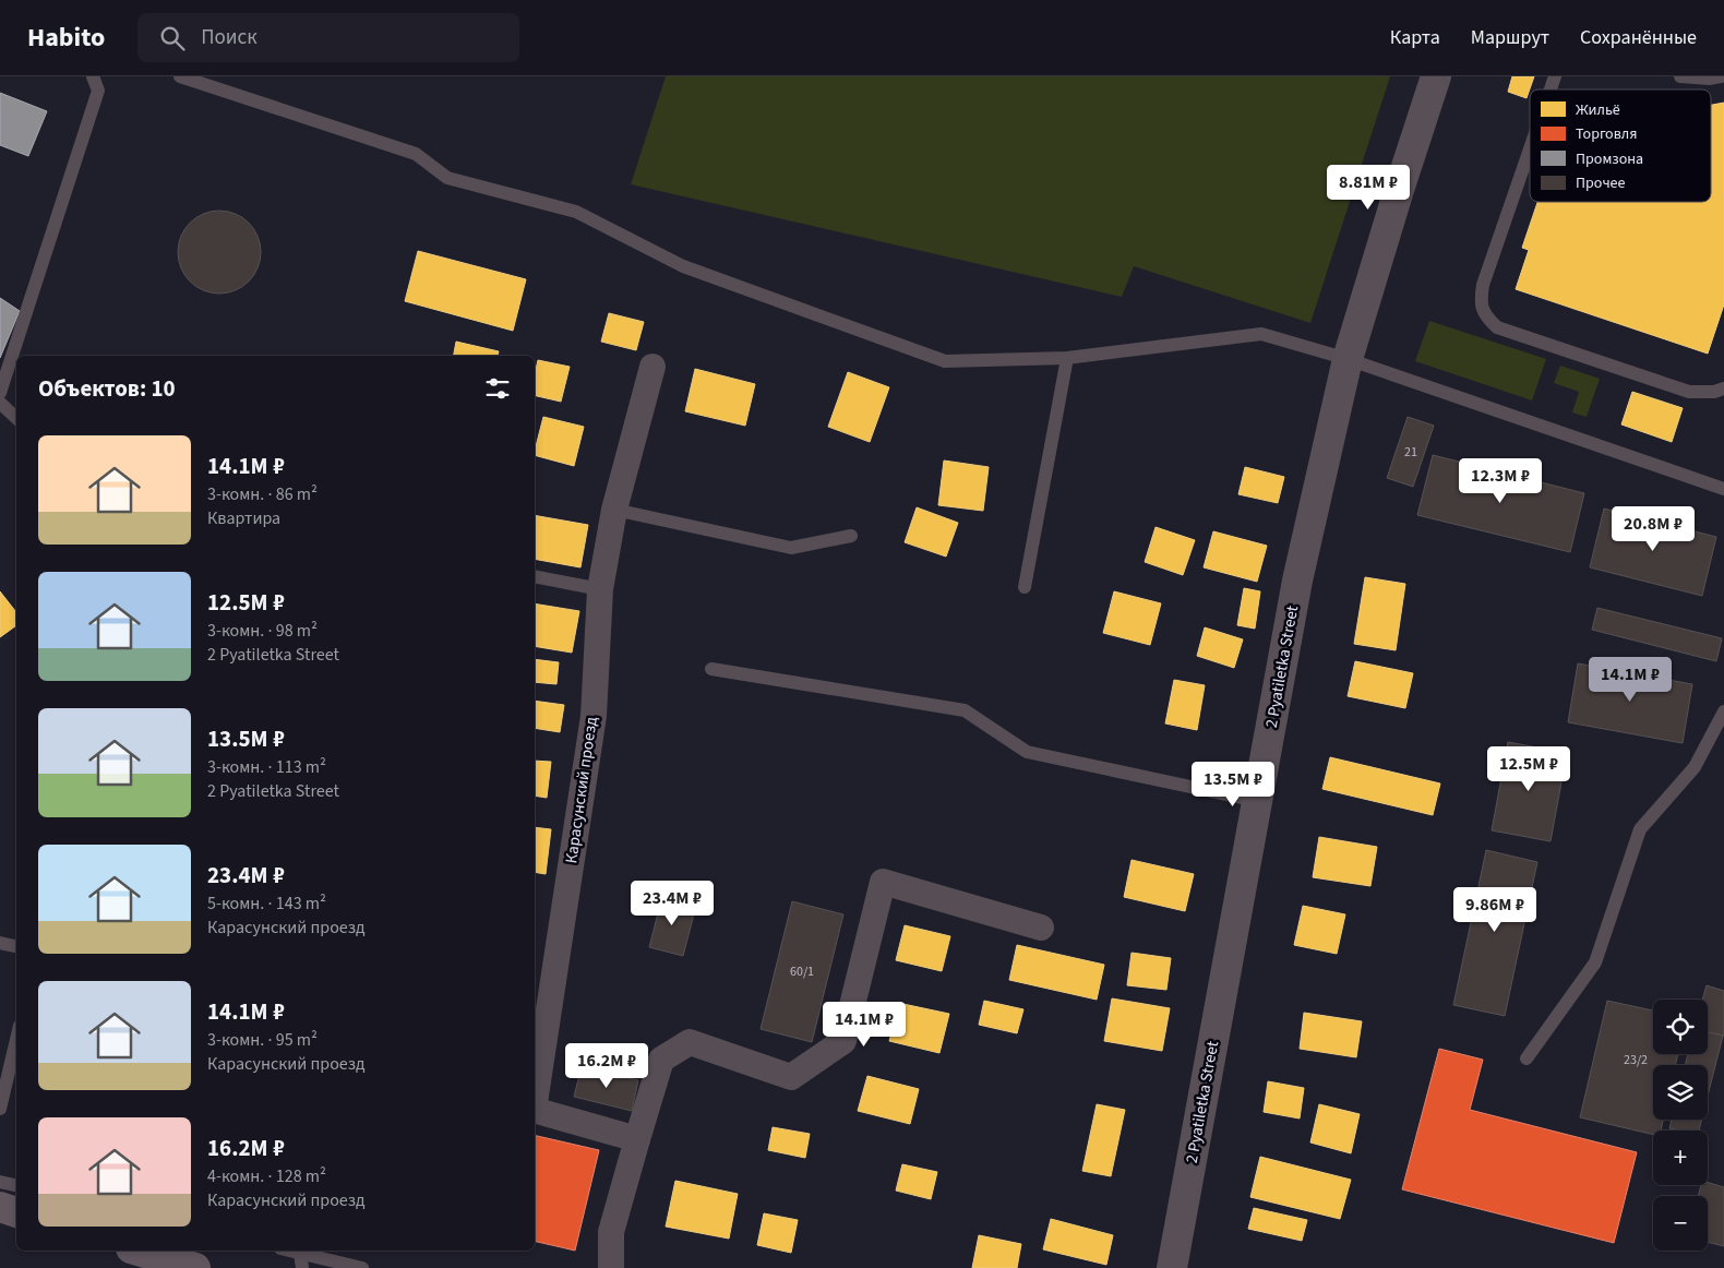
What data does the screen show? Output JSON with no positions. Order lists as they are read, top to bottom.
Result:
{
  "streets": {
    "main road": ["2 Pyatiletka Street"],
    "street": ["Карасунский проезд"]
  },
  "house_numbers": ["21", "60/1", "23/2"],
  "legend": [
    "Жильё",
    "Торговля",
    "Промзона",
    "Прочее"
  ],
  "page": {
    "header": "Habito",
    "search": "Поиск",
    "nav": ["Карта", "Маршрут", "Сохранённые"],
    "price": [
      "8.81M ₽",
      "12.3M ₽",
      "20.8M ₽",
      "14.1M ₽",
      "12.5M ₽",
      "13.5M ₽",
      "23.4M ₽",
      "9.86M ₽",
      "14.1M ₽",
      "16.2M ₽"
    ],
    "heading": "Объектов: 10",
    "list": [
      {
        "name": "14.1M ₽",
        "note": "3-комн. · 86 m² · Квартира"
      },
      {
        "name": "12.5M ₽",
        "note": "3-комн. · 98 m² · 2 Pyatiletka Street"
      },
      {
        "name": "13.5M ₽",
        "note": "3-комн. · 113 m² · 2 Pyatiletka Street"
      },
      {
        "name": "23.4M ₽",
        "note": "5-комн. · 143 m² · Карасунский проезд"
      },
      {
        "name": "14.1M ₽",
        "note": "3-комн. · 95 m² · Карасунский проезд"
      },
      {
        "name": "16.2M ₽",
        "note": "4-комн. · 128 m² · Карасунский проезд"
      }
    ],
    "map_buttons": ["+", "−"]
  }
}
